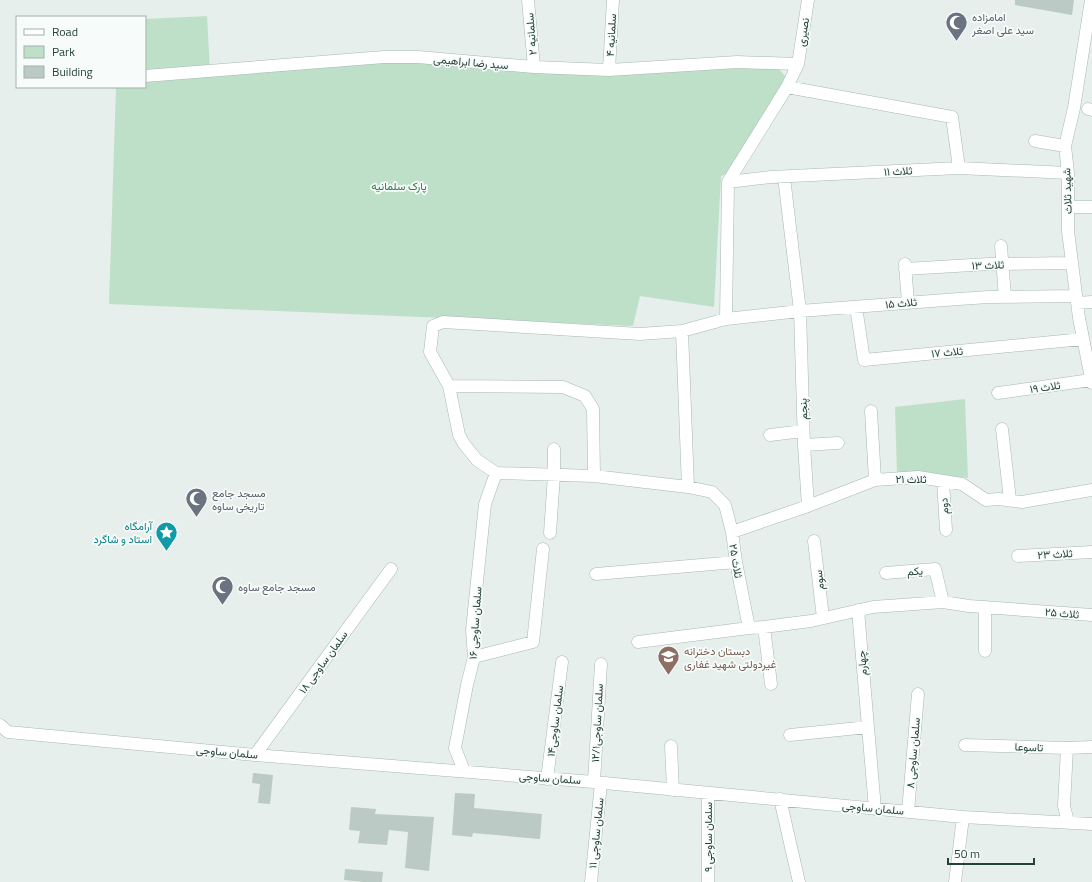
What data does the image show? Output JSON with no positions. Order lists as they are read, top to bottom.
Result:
{
  "streets": {
    "street": [
      "نصیری",
      "سلمانیه ۲",
      "سلمانیه ۴",
      "سید رضا ابراهیمی",
      "ثلاث ۱۱",
      "شهید ثلاث",
      "ثلاث ۱۳",
      "ثلاث ۱۵",
      "ثلاث ۱۷",
      "ثلاث ۱۹",
      "پنجم",
      "ثلاث ۲۱",
      "دوم",
      "ثلاث ۲۳",
      "ثلاث ۲۵",
      "یکم",
      "سوم",
      "سلمان ساوجی ۱۶",
      "سلمان ساوجی ۱۸",
      "چهارم",
      "سلمان ساوجی۱۴",
      "سلمان ساوجی۱۲/۱",
      "تاسوعا",
      "سلمان ساوجی",
      "سلمان ساوجی ۸",
      "سلمان ساوجی ۱۱",
      "سلمان ساوجی ۹"
    ]
  },
  "crossings": [
    ["نصیری", "سید رضا ابراهیمی"],
    ["نصیری", "ثلاث ۱۱"],
    ["سلمانیه ۲", "سید رضا ابراهیمی"],
    ["سلمانیه ۴", "سید رضا ابراهیمی"],
    ["ثلاث ۱۱", "شهید ثلاث"],
    ["ثلاث ۱۱", "پنجم"],
    ["شهید ثلاث", "ثلاث ۱۳"],
    ["شهید ثلاث", "ثلاث ۱۵"],
    ["شهید ثلاث", "ثلاث ۱۷"],
    ["شهید ثلاث", "ثلاث ۱۹"],
    ["ثلاث ۱۳", "ثلاث ۱۵"],
    ["ثلاث ۱۵", "ثلاث ۱۷"],
    ["ثلاث ۱۵", "پنجم"],
    ["پنجم", "ثلاث ۲۱"],
    ["ثلاث ۲۱", "دوم"],
    ["ثلاث ۲۱", "ثلاث ۲۵"],
    ["ثلاث ۲۵", "یکم"],
    ["ثلاث ۲۵", "سوم"],
    ["ثلاث ۲۵", "سلمان ساوجی ۱۶"],
    ["ثلاث ۲۵", "چهارم"],
    ["سلمان ساوجی ۱۶", "سلمان ساوجی"],
    ["سلمان ساوجی ۱۸", "سلمان ساوجی"],
    ["چهارم", "سلمان ساوجی"],
    ["سلمان ساوجی۱۴", "سلمان ساوجی"],
    ["سلمان ساوجی۱۲/۱", "سلمان ساوجی"],
    ["سلمان ساوجی۱۲/۱", "سلمان ساوجی ۱۱"],
    ["سلمان ساوجی", "سلمان ساوجی ۸"],
    ["سلمان ساوجی", "سلمان ساوجی ۱۱"],
    ["سلمان ساوجی", "سلمان ساوجی ۹"]
  ],
  "parks": ["پارک سلمانیه"],
  "places": {
    "mosque": ["امامزاده سید علی اصغر", "مسجد جامع تاریخی ساوه", "مسجد جامع ساوه"],
    "place": ["آرامگاه استاد و شاگرد"],
    "school or university": ["دبستان دخترانه غیردولتی شهید غفاری"]
  },
  "legend": ["Road", "Park", "Building"],
  "scale_bar": "50 m"
}
